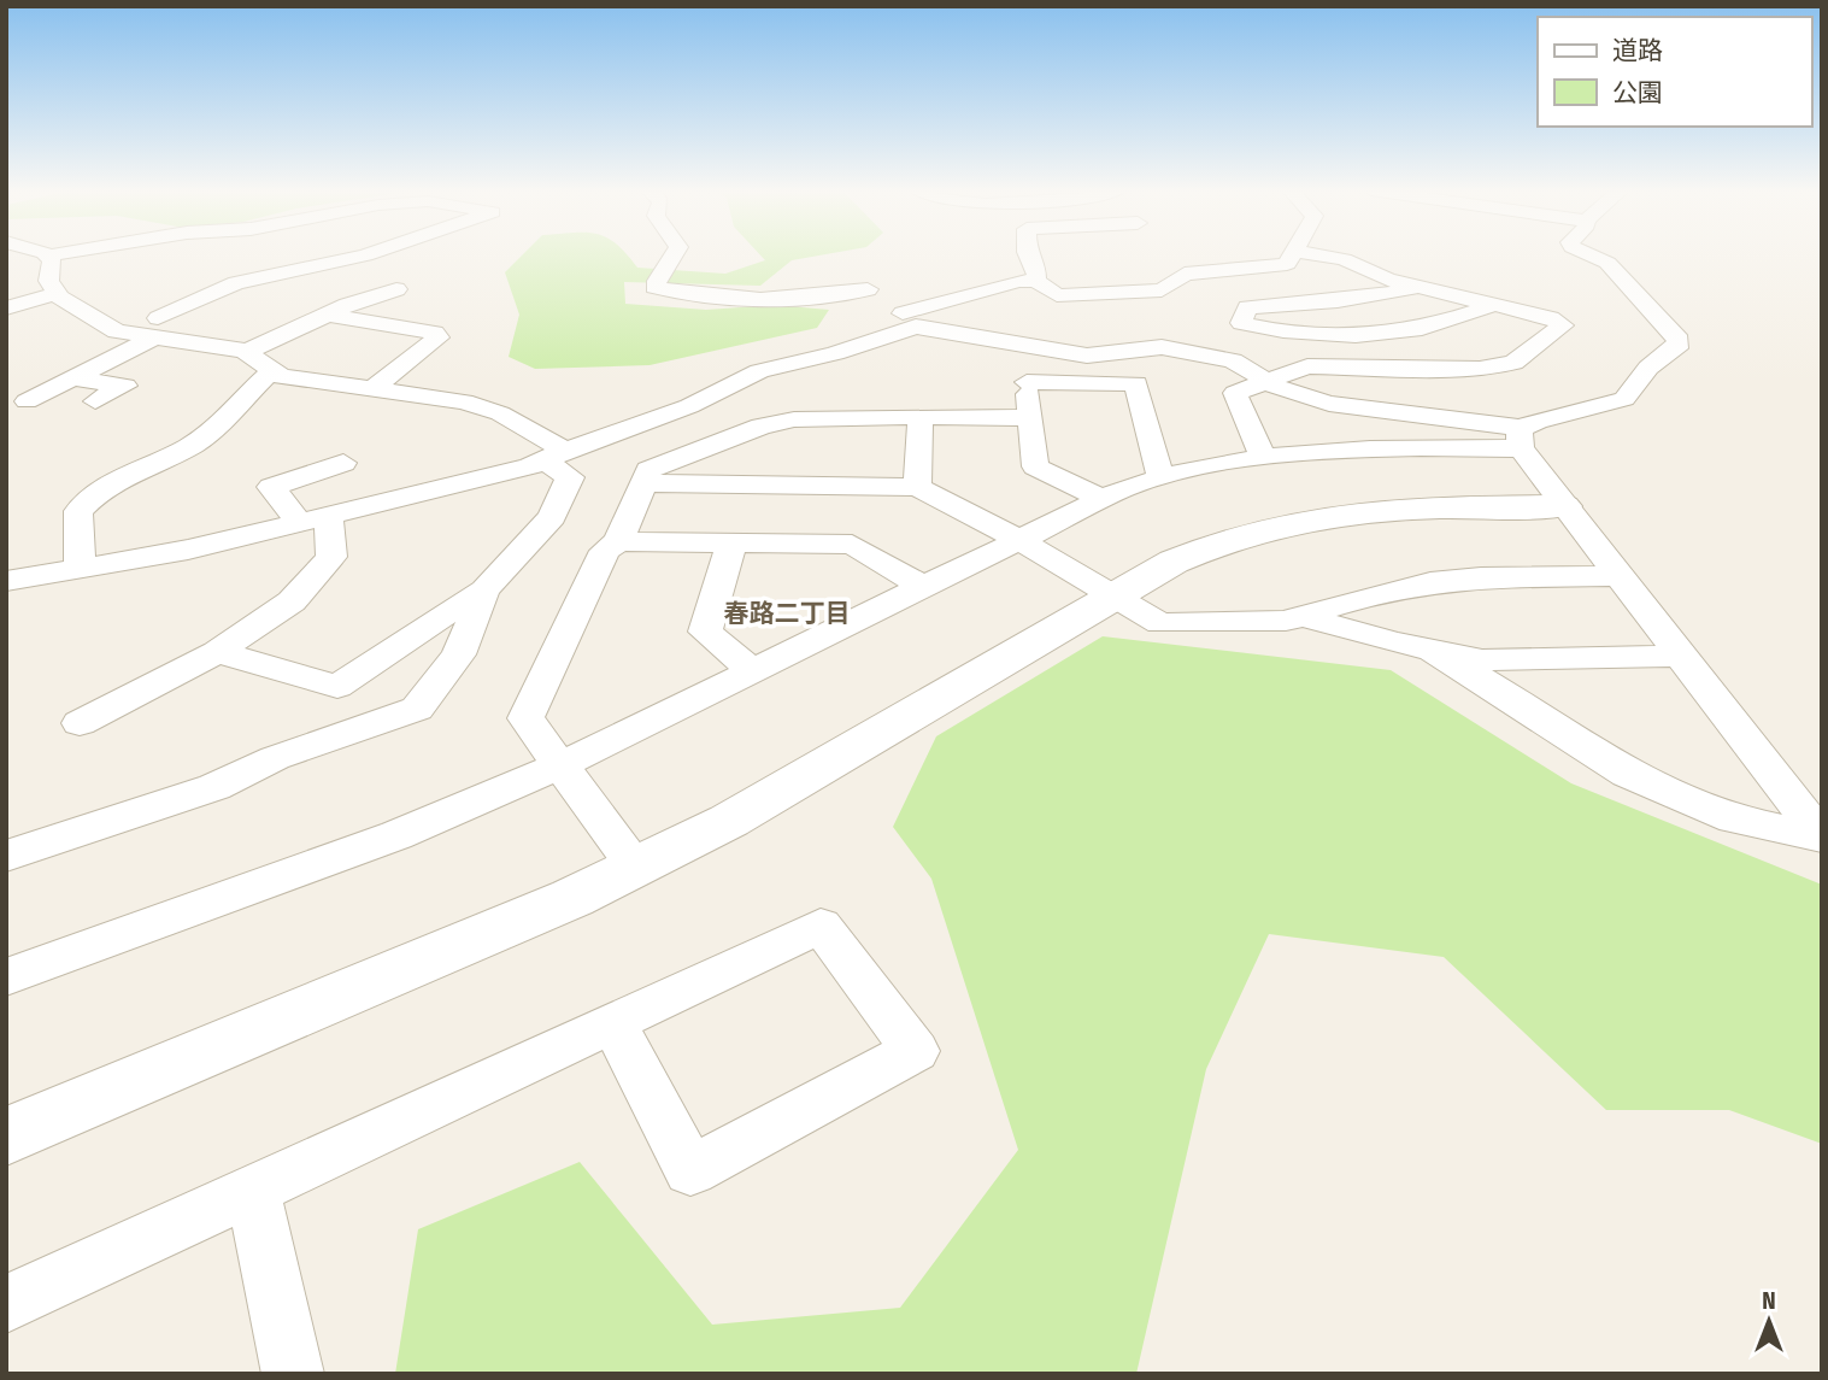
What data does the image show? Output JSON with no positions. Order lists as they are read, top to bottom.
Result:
{
  "districts": ["春路二丁目"],
  "legend": ["道路", "公園"],
  "north": "top"
}
